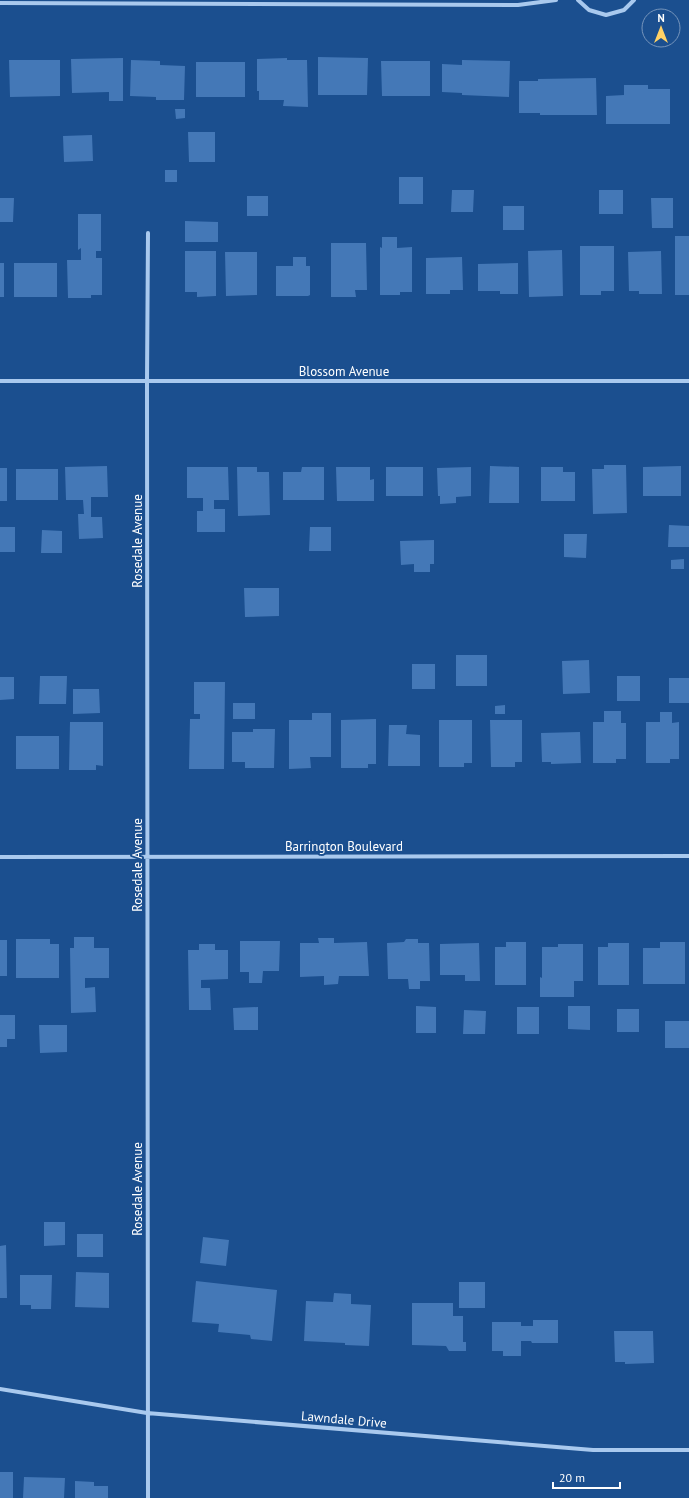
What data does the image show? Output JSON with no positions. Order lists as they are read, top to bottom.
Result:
{
  "streets": {
    "street": [
      "Blossom Avenue",
      "Rosedale Avenue",
      "Barrington Boulevard",
      "Lawndale Drive"
    ]
  },
  "crossings": [
    ["Blossom Avenue", "Rosedale Avenue"],
    ["Rosedale Avenue", "Barrington Boulevard"],
    ["Rosedale Avenue", "Lawndale Drive"]
  ],
  "scale_bar": "20 m",
  "north": "top"
}
